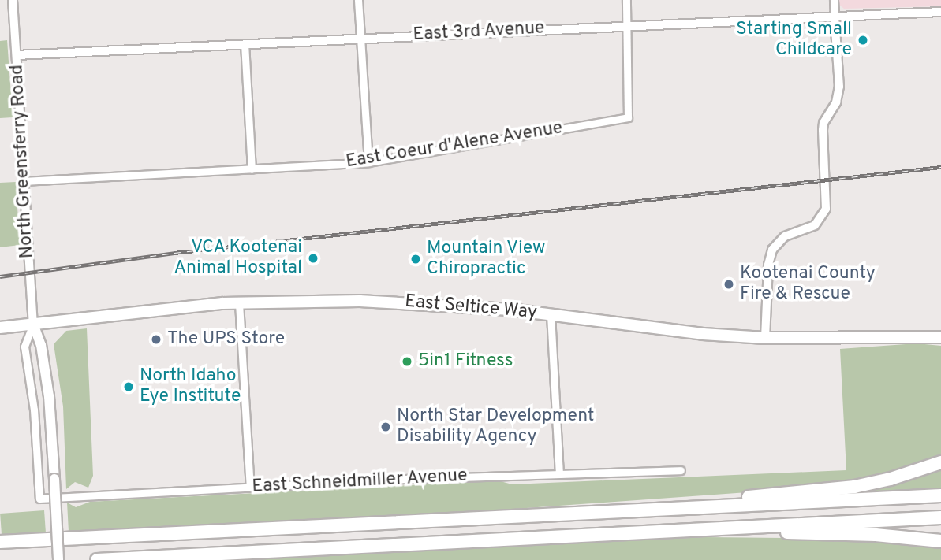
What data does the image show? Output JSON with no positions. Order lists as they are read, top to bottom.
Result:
{
  "streets": {
    "main road": ["North Greensferry Road", "East Seltice Way"],
    "street": ["East 3rd Avenue", "East Coeur d'Alene Avenue", "East Schneidmiller Avenue"]
  },
  "crossings": [
    ["East 3rd Avenue", "East Coeur d'Alene Avenue"],
    ["East 3rd Avenue", "North Greensferry Road"],
    ["East Coeur d'Alene Avenue", "North Greensferry Road"],
    ["North Greensferry Road", "East Seltice Way"],
    ["North Greensferry Road", "East Schneidmiller Avenue"]
  ],
  "places": [
    "Starting Small Childcare",
    "VCA Kootenai Animal Hospital",
    "Mountain View Chiropractic",
    "Kootenai County Fire & Rescue",
    "The UPS Store",
    "5in1 Fitness",
    "North Idaho Eye Institute",
    "North Star Development Disability Agency"
  ]
}
